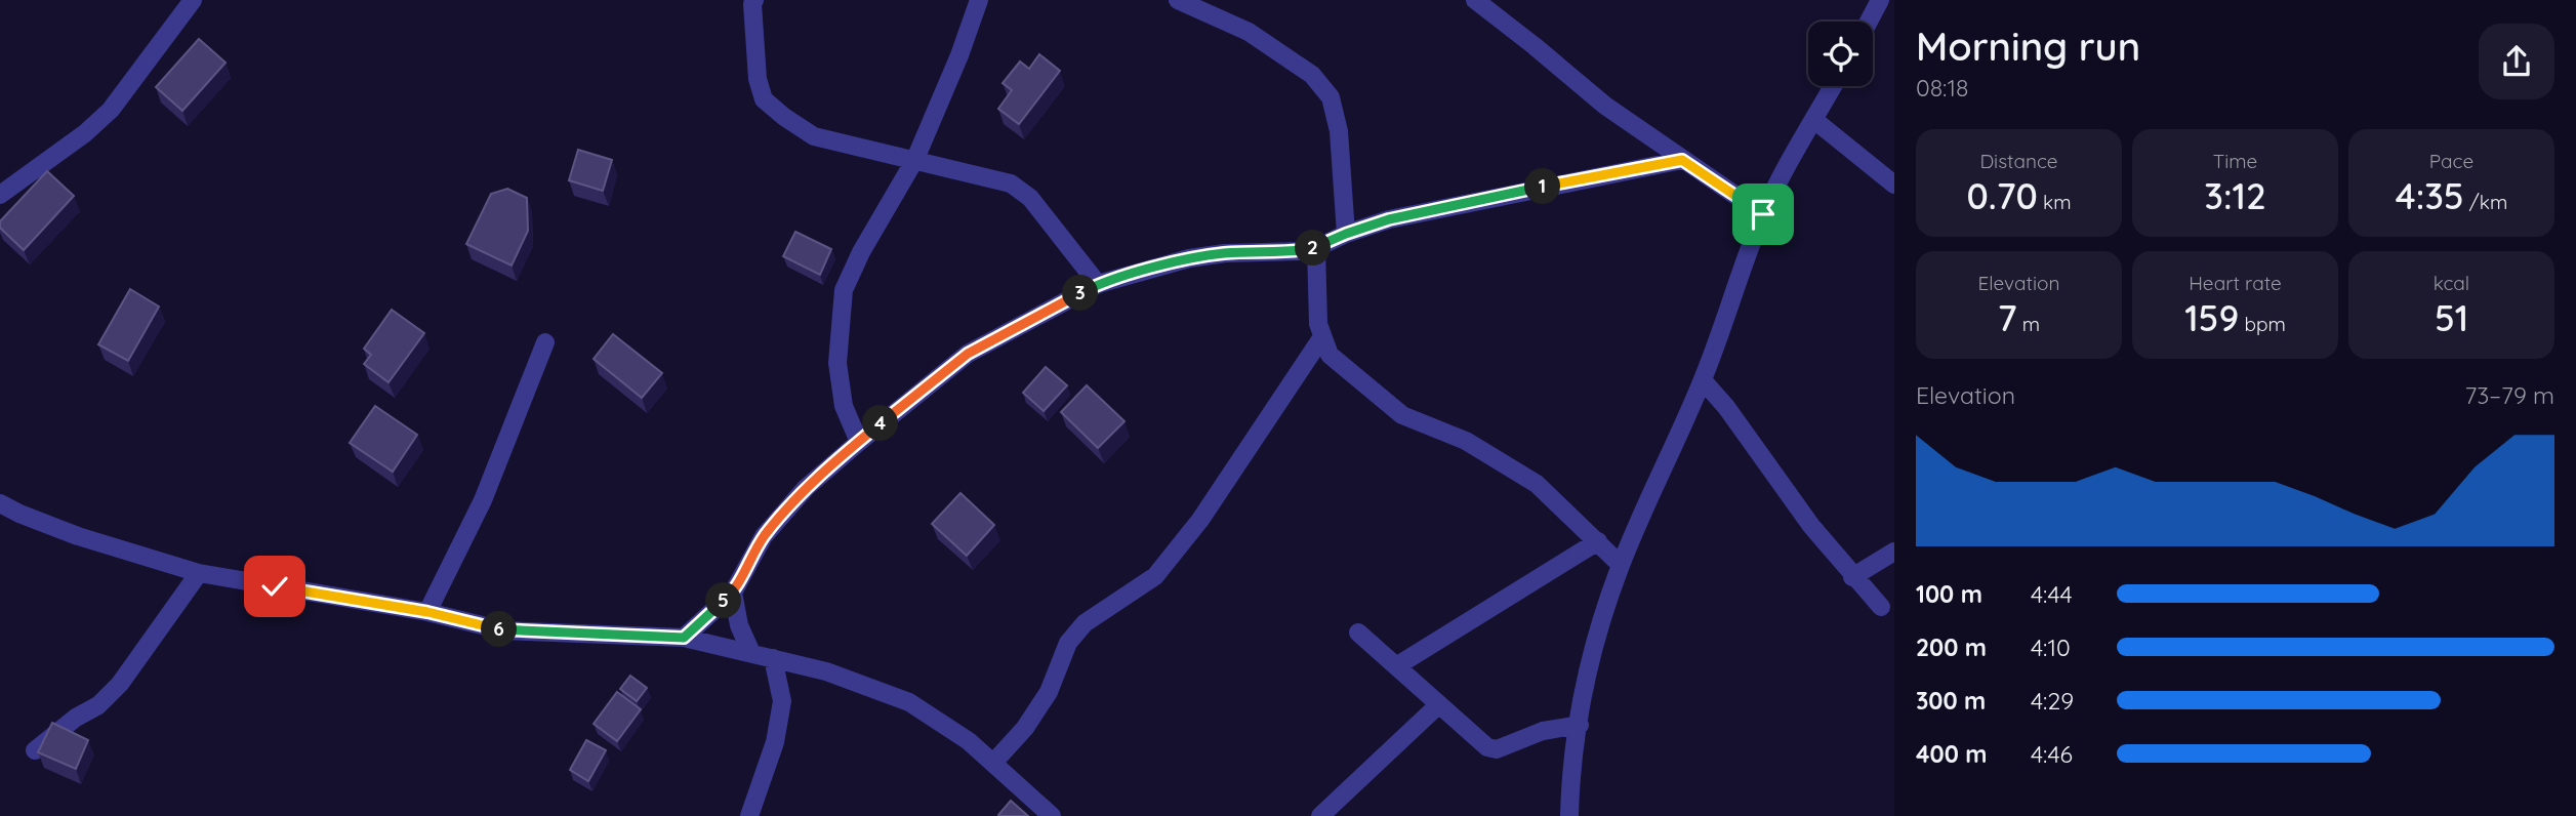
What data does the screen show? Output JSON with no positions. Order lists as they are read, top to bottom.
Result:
{
  "page": {
    "heading": ["Morning run", "08:18"],
    "stats": [
      ["Distance", "0.70 km"],
      ["Time", "3:12"],
      ["Pace", "4:35 /km"],
      ["Elevation", "7 m"],
      ["Heart rate", "159 bpm"],
      ["kcal", "51"]
    ],
    "pins": [
      "1",
      "2",
      "3",
      "4",
      "5",
      "6"
    ],
    "chart": ["Elevation", "73–79 m"],
    "list": [
      {
        "name": "100 m",
        "note": "4:44"
      },
      {
        "name": "200 m",
        "note": "4:10"
      },
      {
        "name": "300 m",
        "note": "4:29"
      },
      {
        "name": "400 m",
        "note": "4:46"
      }
    ]
  }
}
